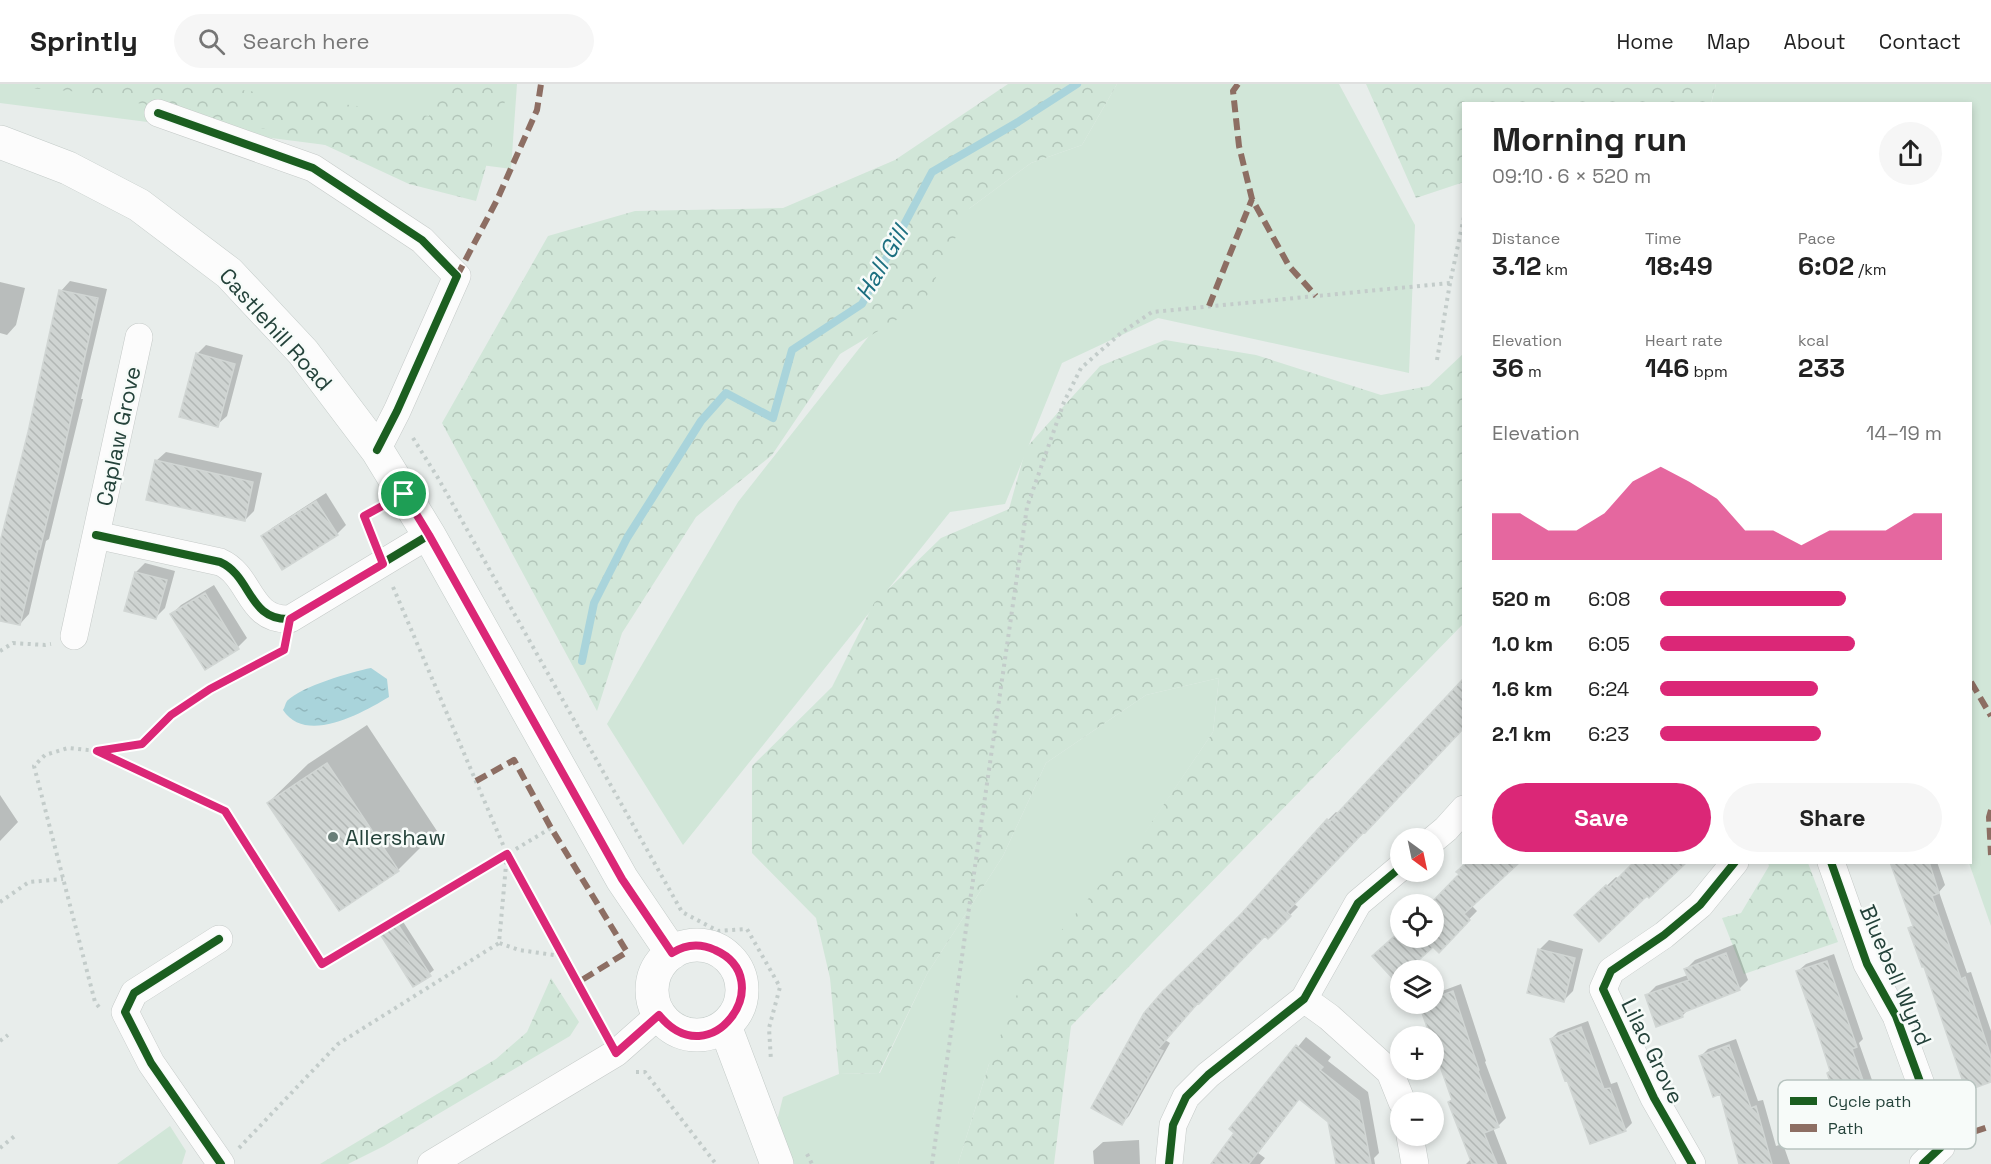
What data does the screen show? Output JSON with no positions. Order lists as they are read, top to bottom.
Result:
{
  "streets": {
    "main road": ["Castlehill Road"],
    "street": ["Caplaw Grove", "Bluebell Wynd", "Lilac Grove"]
  },
  "water": ["Hall Gill"],
  "places": ["Allershaw"],
  "legend": ["Cycle path", "Path"],
  "north": "bottom right",
  "page": {
    "header": "Sprintly",
    "search": "Search here",
    "nav": [
      "Home",
      "Map",
      "About",
      "Contact"
    ],
    "heading": ["Morning run", "09:10 · 6 × 520 m"],
    "stats": [
      ["Distance", "3.12 km"],
      ["Time", "18:49"],
      ["Pace", "6:02 /km"],
      ["Elevation", "36 m"],
      ["Heart rate", "146 bpm"],
      ["kcal", "233"]
    ],
    "chart": ["Elevation", "14–19 m"],
    "list": [
      {
        "name": "520 m",
        "note": "6:08"
      },
      {
        "name": "1.0 km",
        "note": "6:05"
      },
      {
        "name": "1.6 km",
        "note": "6:24"
      },
      {
        "name": "2.1 km",
        "note": "6:23"
      }
    ],
    "buttons": ["Save", "Share"],
    "map_buttons": ["+", "−"]
  }
}
